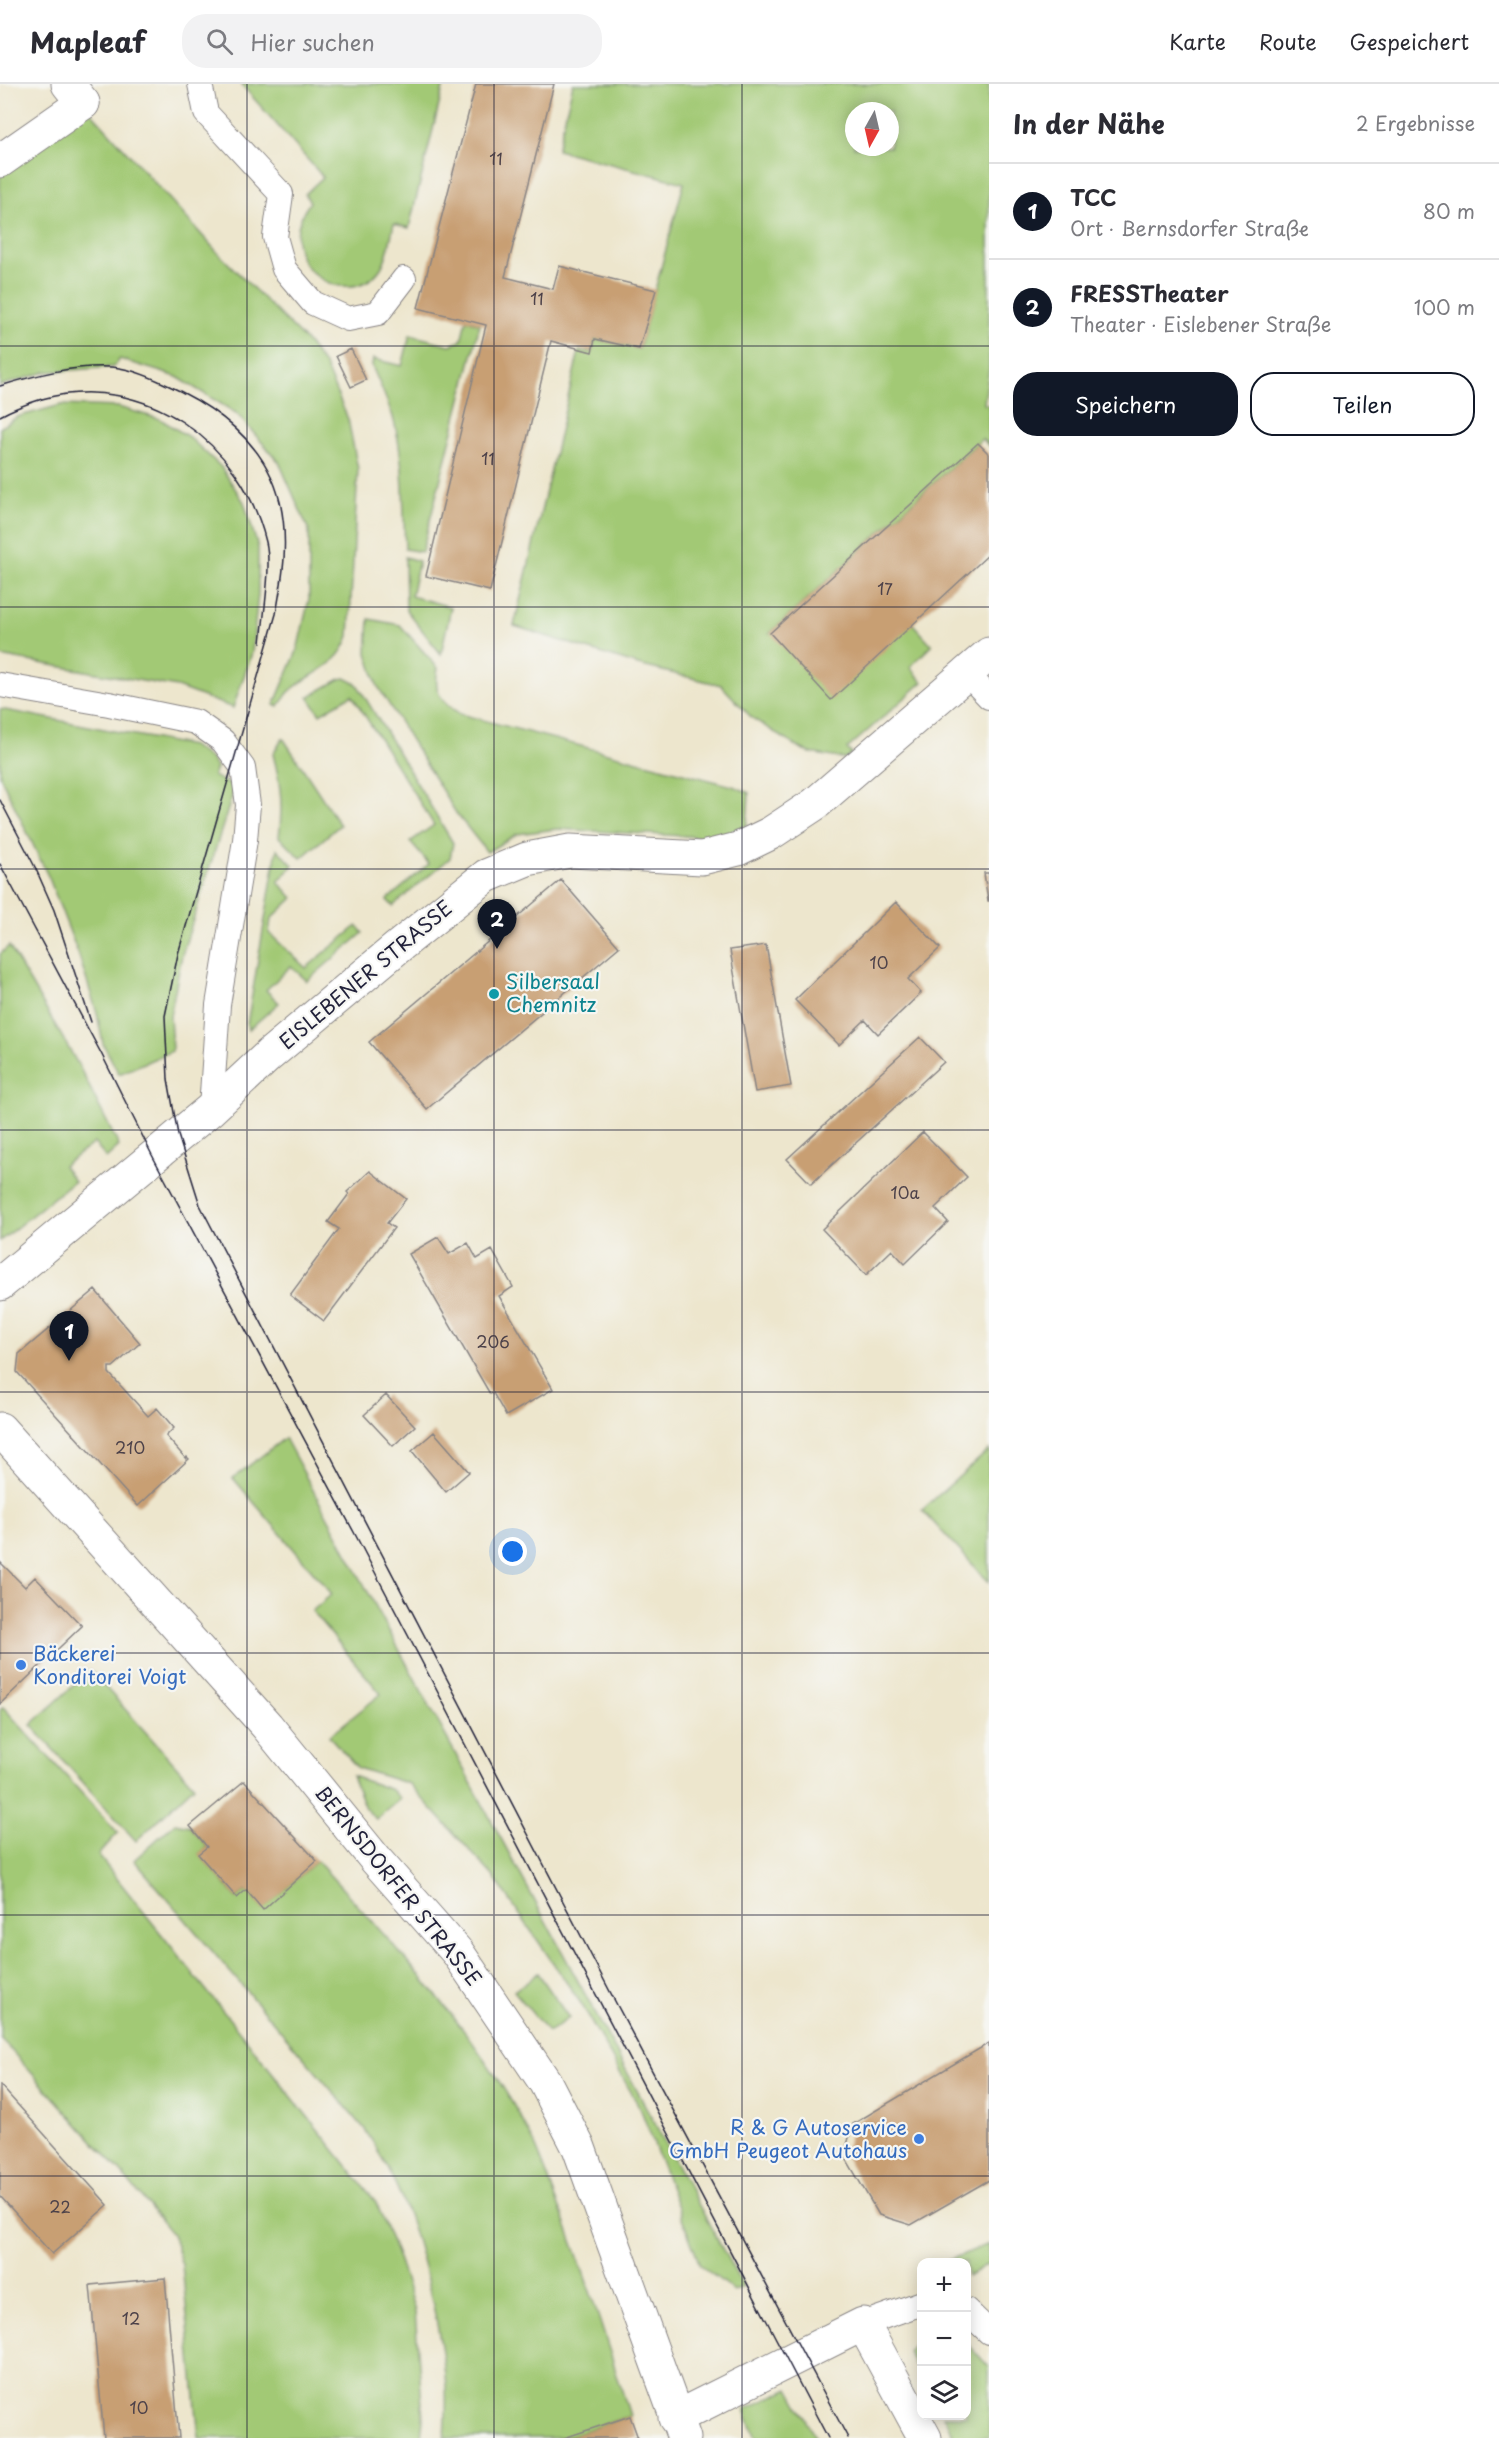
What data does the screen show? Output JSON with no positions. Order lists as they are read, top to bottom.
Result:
{
  "streets": {
    "street": ["EISLEBENER STRASSE", "BERNSDORFER STRASSE"]
  },
  "places": ["Silbersaal Chemnitz", "Bäckerei Konditorei Voigt", "R & G Autoservice GmbH Peugeot Autohaus"],
  "house_numbers": [
    "11",
    "11",
    "11",
    "17",
    "10",
    "10a",
    "206",
    "210",
    "22",
    "12",
    "10"
  ],
  "north": "bottom",
  "page": {
    "header": "Mapleaf",
    "search": "Hier suchen",
    "nav": ["Karte", "Route", "Gespeichert"],
    "heading": ["In der Nähe", "2 Ergebnisse"],
    "list": [
      {
        "mark": "1",
        "name": "TCC",
        "note": "Ort · Bernsdorfer Straße",
        "value": "80 m"
      },
      {
        "mark": "2",
        "name": "FRESSTheater",
        "note": "Theater · Eislebener Straße",
        "value": "100 m"
      }
    ],
    "buttons": ["Speichern", "Teilen"],
    "pins": ["2", "1"],
    "map_buttons": ["+", "−"]
  }
}
